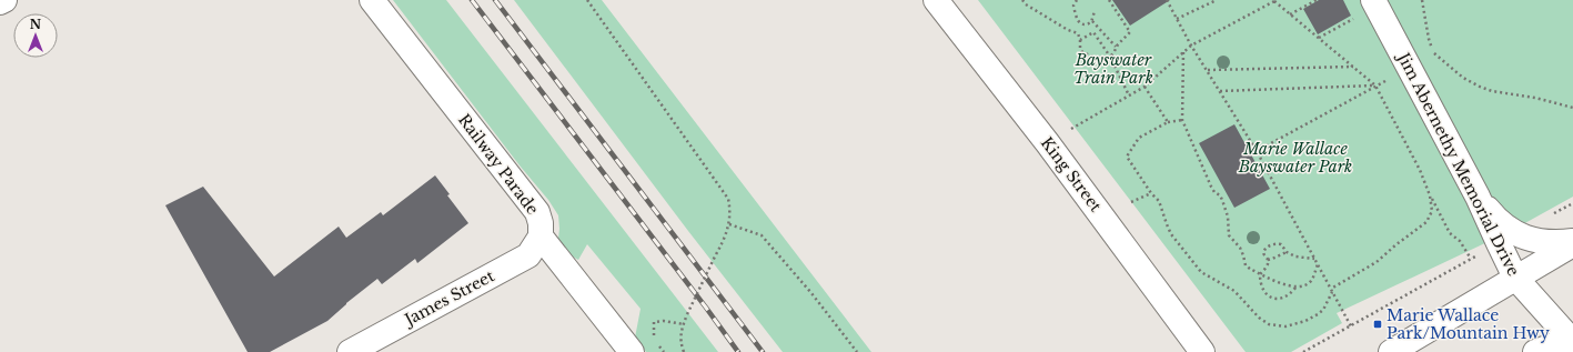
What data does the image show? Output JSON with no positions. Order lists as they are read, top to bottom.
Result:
{
  "streets": {
    "street": [
      "Railway Parade",
      "Jim Abernethy Memorial Drive",
      "King Street",
      "James Street"
    ]
  },
  "crossings": [
    ["Railway Parade", "James Street"]
  ],
  "parks": ["Bayswater Train Park", "Marie Wallace Bayswater Park"],
  "places": {
    "transit": ["Marie Wallace Park/Mountain Hwy"]
  },
  "north": "top"
}
